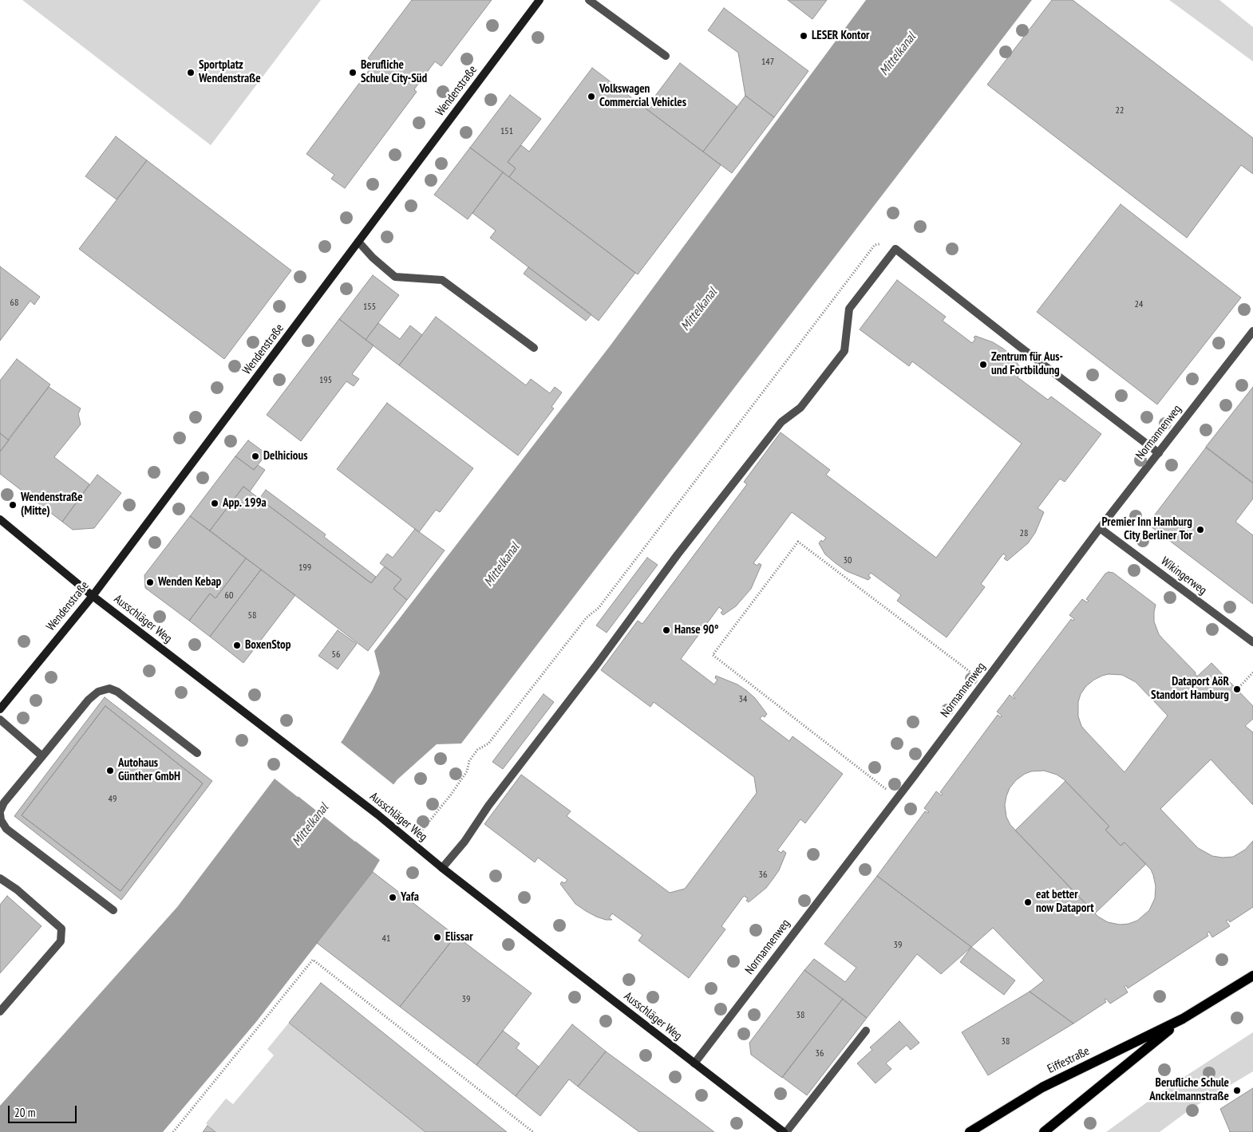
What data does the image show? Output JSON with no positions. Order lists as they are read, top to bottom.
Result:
{
  "streets": {
    "main road": ["Eiffestraße"],
    "street": [
      "Wendenstraße",
      "Normannenweg",
      "Wikingerweg",
      "Ausschläger Weg"
    ]
  },
  "crossings": [
    ["Wendenstraße", "Ausschläger Weg"],
    ["Normannenweg", "Wikingerweg"],
    ["Normannenweg", "Ausschläger Weg"]
  ],
  "water": ["Mittelkanal"],
  "places": [
    "LESER Kontor",
    "Sportplatz Wendenstraße",
    "Berufliche Schule City-Süd",
    "Volkswagen Commercial Vehicles",
    "Zentrum für Aus- und Fortbildung",
    "Delhicious",
    "App. 199a",
    "Wendenstraße (Mitte)",
    "Premier Inn Hamburg City Berliner Tor",
    "Wenden Kebap",
    "Hanse 90°",
    "BoxenStop",
    "Dataport AöR Standort Hamburg",
    "Autohaus Günther GmbH",
    "Yafa",
    "eat better now Dataport",
    "Elissar",
    "Berufliche Schule Anckelmannstraße"
  ],
  "house_numbers": [
    "147",
    "22",
    "151",
    "68",
    "24",
    "155",
    "195",
    "28",
    "30",
    "199",
    "60",
    "58",
    "56",
    "34",
    "49",
    "36",
    "41",
    "39",
    "39",
    "38",
    "38",
    "36"
  ],
  "scale_bar": "20 m"
}
